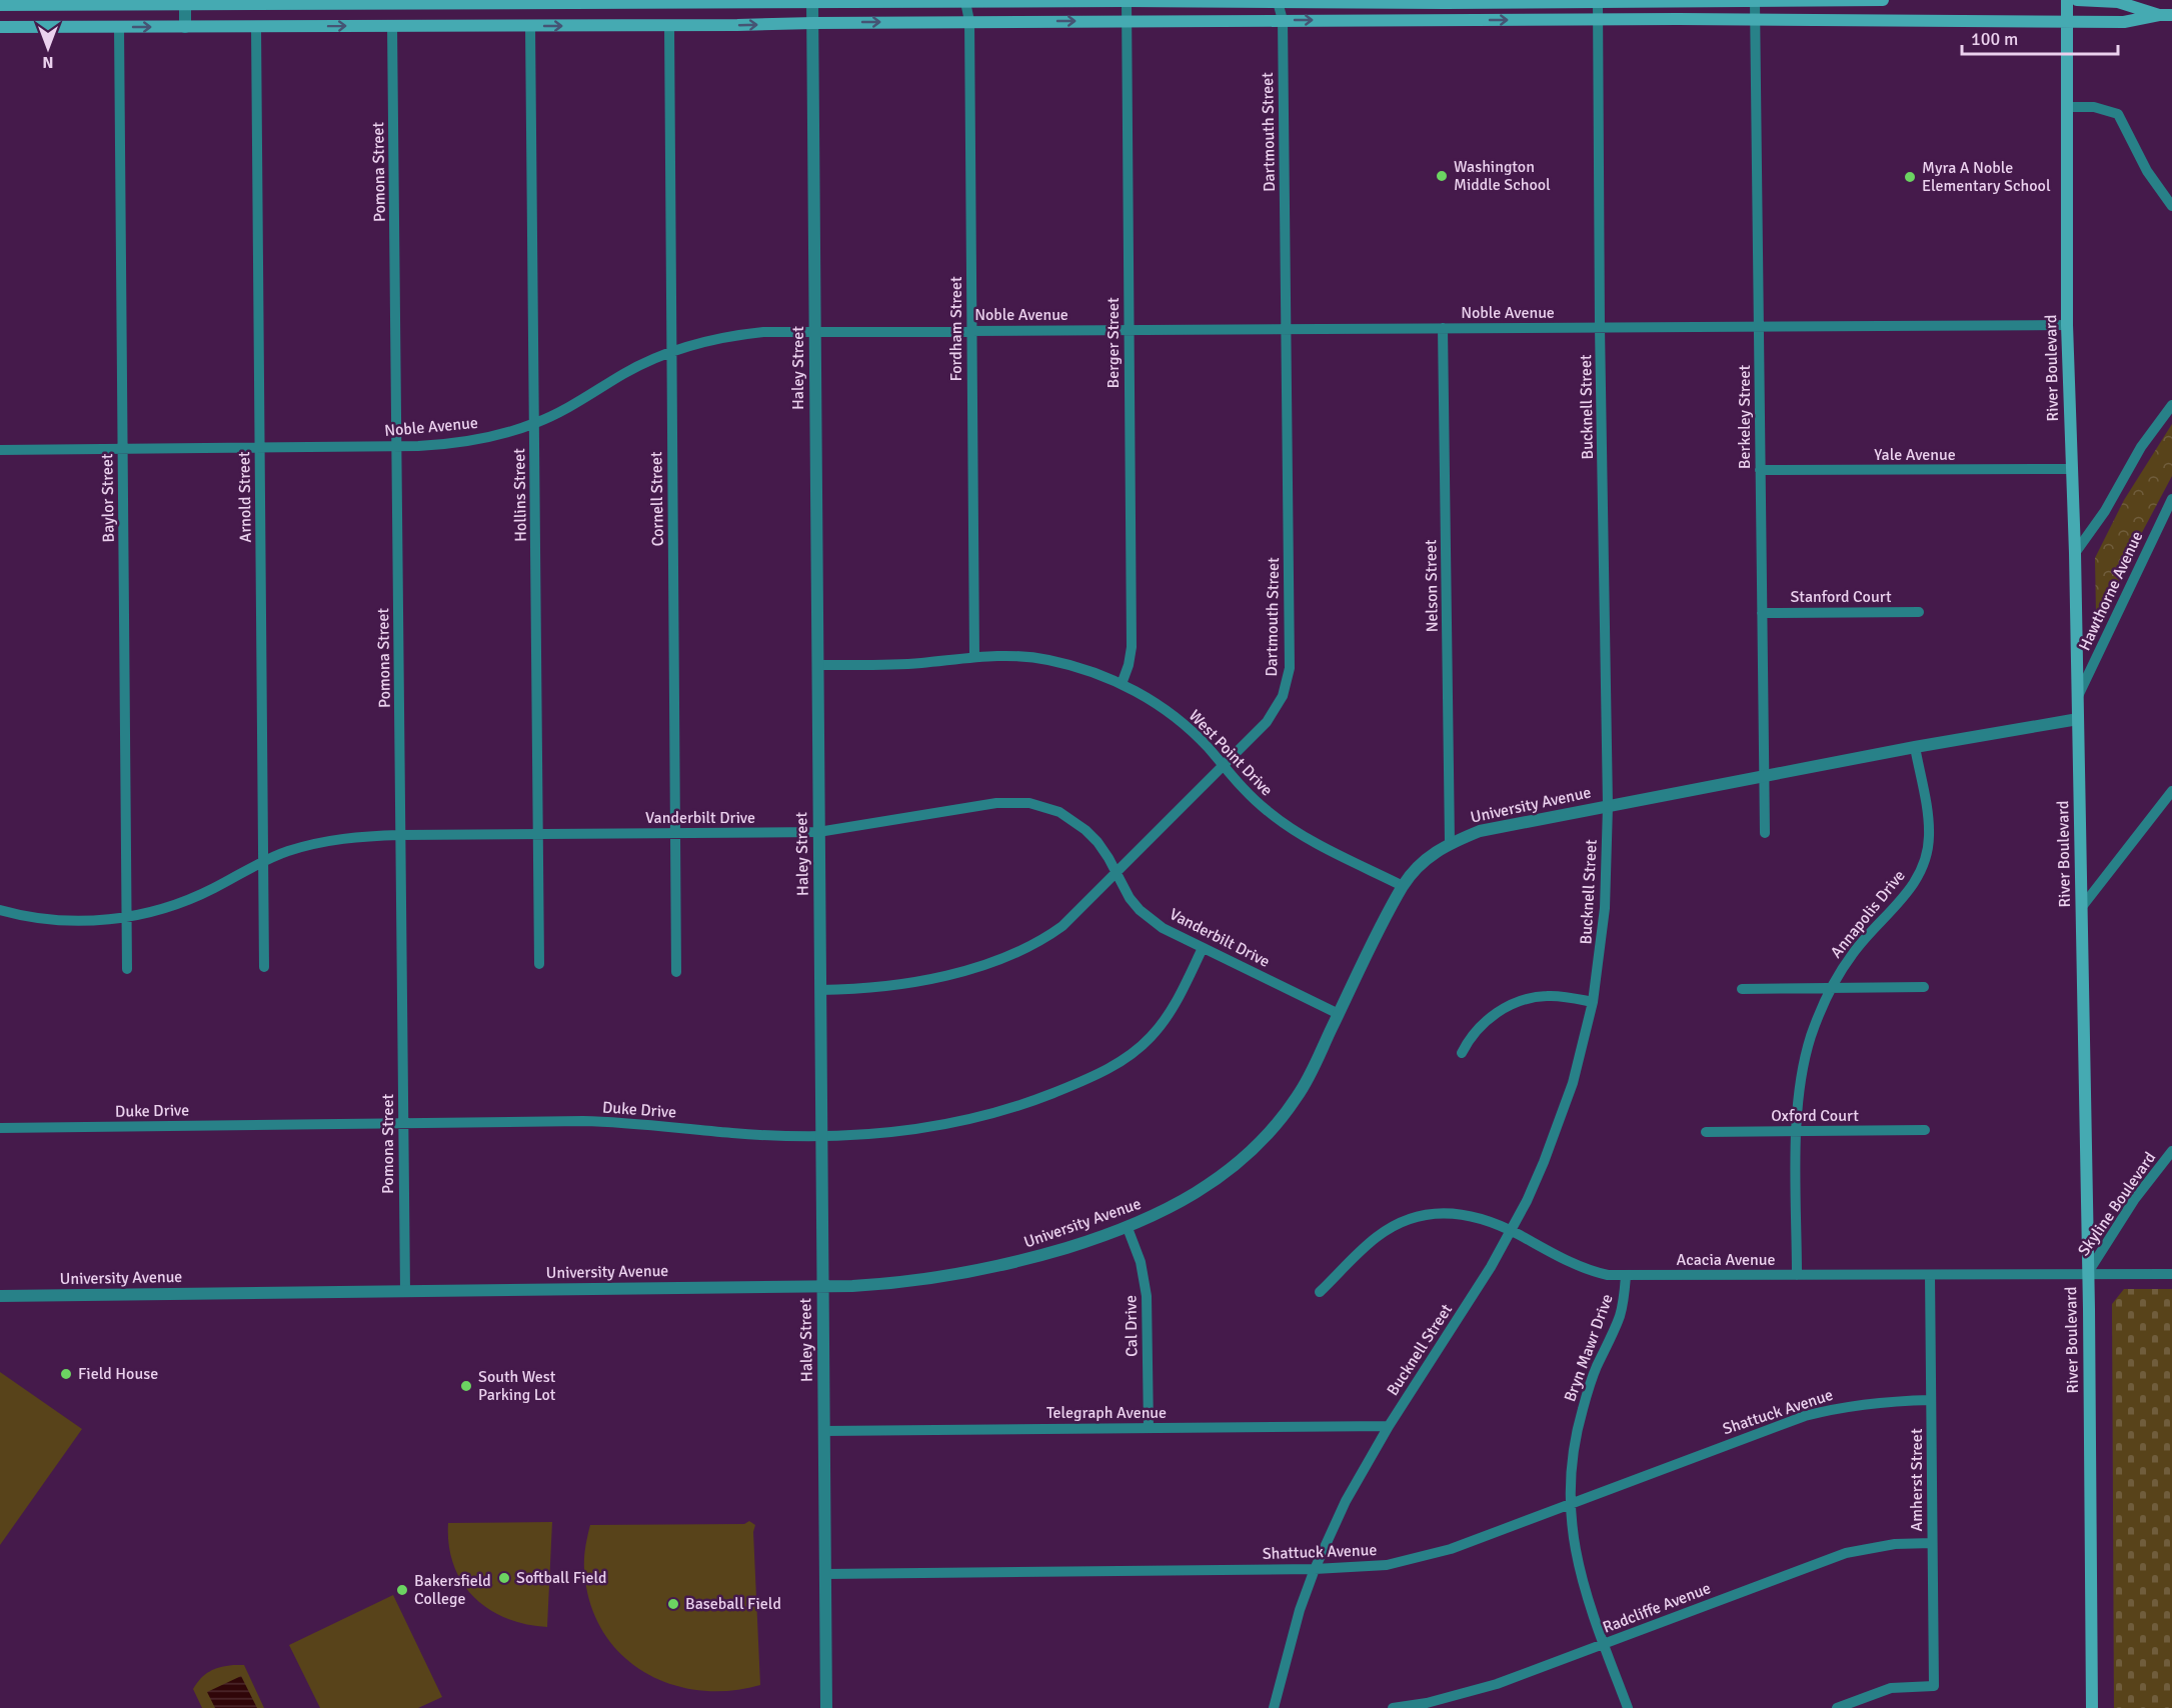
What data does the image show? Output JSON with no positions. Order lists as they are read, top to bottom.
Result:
{
  "streets": {
    "main road": ["River Boulevard"],
    "street": [
      "Dartmouth Street",
      "Pomona Street",
      "Noble Avenue",
      "Fordham Street",
      "Berger Street",
      "Haley Street",
      "Bucknell Street",
      "Berkeley Street",
      "Yale Avenue",
      "Hollins Street",
      "Arnold Street",
      "Baylor Street",
      "Cornell Street",
      "Nelson Street",
      "Hawthorne Avenue",
      "Stanford Court",
      "West Point Drive",
      "University Avenue",
      "Vanderbilt Drive",
      "Annapolis Drive",
      "Duke Drive",
      "Oxford Court",
      "Skyline Boulevard",
      "Acacia Avenue",
      "Cal Drive",
      "Bryn Mawr Drive",
      "Shattuck Avenue",
      "Telegraph Avenue",
      "Amherst Street",
      "Radcliffe Avenue"
    ]
  },
  "crossings": [
    ["Dartmouth Street", "Noble Avenue"],
    ["Dartmouth Street", "Haley Street"],
    ["Dartmouth Street", "West Point Drive"],
    ["Dartmouth Street", "Vanderbilt Drive"],
    ["Pomona Street", "Noble Avenue"],
    ["Pomona Street", "University Avenue"],
    ["Pomona Street", "Vanderbilt Drive"],
    ["Pomona Street", "Duke Drive"],
    ["Noble Avenue", "Fordham Street"],
    ["Noble Avenue", "Berger Street"],
    ["Noble Avenue", "Haley Street"],
    ["Noble Avenue", "River Boulevard"],
    ["Noble Avenue", "Bucknell Street"],
    ["Noble Avenue", "Berkeley Street"],
    ["Noble Avenue", "Hollins Street"],
    ["Noble Avenue", "Arnold Street"],
    ["Noble Avenue", "Baylor Street"],
    ["Noble Avenue", "Cornell Street"],
    ["Noble Avenue", "Nelson Street"],
    ["Fordham Street", "West Point Drive"],
    ["Berger Street", "West Point Drive"],
    ["Haley Street", "West Point Drive"],
    ["Haley Street", "University Avenue"],
    ["Haley Street", "Vanderbilt Drive"],
    ["Haley Street", "Duke Drive"],
    ["Haley Street", "Shattuck Avenue"],
    ["Haley Street", "Telegraph Avenue"],
    ["River Boulevard", "Yale Avenue"],
    ["River Boulevard", "Hawthorne Avenue"],
    ["River Boulevard", "University Avenue"],
    ["River Boulevard", "Skyline Boulevard"],
    ["River Boulevard", "Acacia Avenue"],
    ["Bucknell Street", "University Avenue"],
    ["Bucknell Street", "Acacia Avenue"],
    ["Bucknell Street", "Shattuck Avenue"],
    ["Bucknell Street", "Telegraph Avenue"],
    ["Berkeley Street", "Yale Avenue"],
    ["Berkeley Street", "Stanford Court"],
    ["Berkeley Street", "University Avenue"],
    ["Hollins Street", "Vanderbilt Drive"],
    ["Arnold Street", "Vanderbilt Drive"],
    ["Baylor Street", "Vanderbilt Drive"],
    ["Cornell Street", "Vanderbilt Drive"],
    ["Nelson Street", "University Avenue"],
    ["West Point Drive", "University Avenue"],
    ["University Avenue", "Vanderbilt Drive"],
    ["University Avenue", "Annapolis Drive"],
    ["University Avenue", "Cal Drive"],
    ["Vanderbilt Drive", "Duke Drive"],
    ["Annapolis Drive", "Oxford Court"],
    ["Annapolis Drive", "Acacia Avenue"],
    ["Skyline Boulevard", "Acacia Avenue"],
    ["Acacia Avenue", "Bryn Mawr Drive"],
    ["Acacia Avenue", "Amherst Street"],
    ["Cal Drive", "Telegraph Avenue"],
    ["Bryn Mawr Drive", "Shattuck Avenue"],
    ["Bryn Mawr Drive", "Radcliffe Avenue"],
    ["Shattuck Avenue", "Amherst Street"],
    ["Amherst Street", "Radcliffe Avenue"]
  ],
  "places": [
    "Washington Middle School",
    "Myra A Noble Elementary School",
    "Field House",
    "South West Parking Lot",
    "Softball Field",
    "Bakersfield College",
    "Baseball Field"
  ],
  "scale_bar": "100 m",
  "north": "bottom"
}
